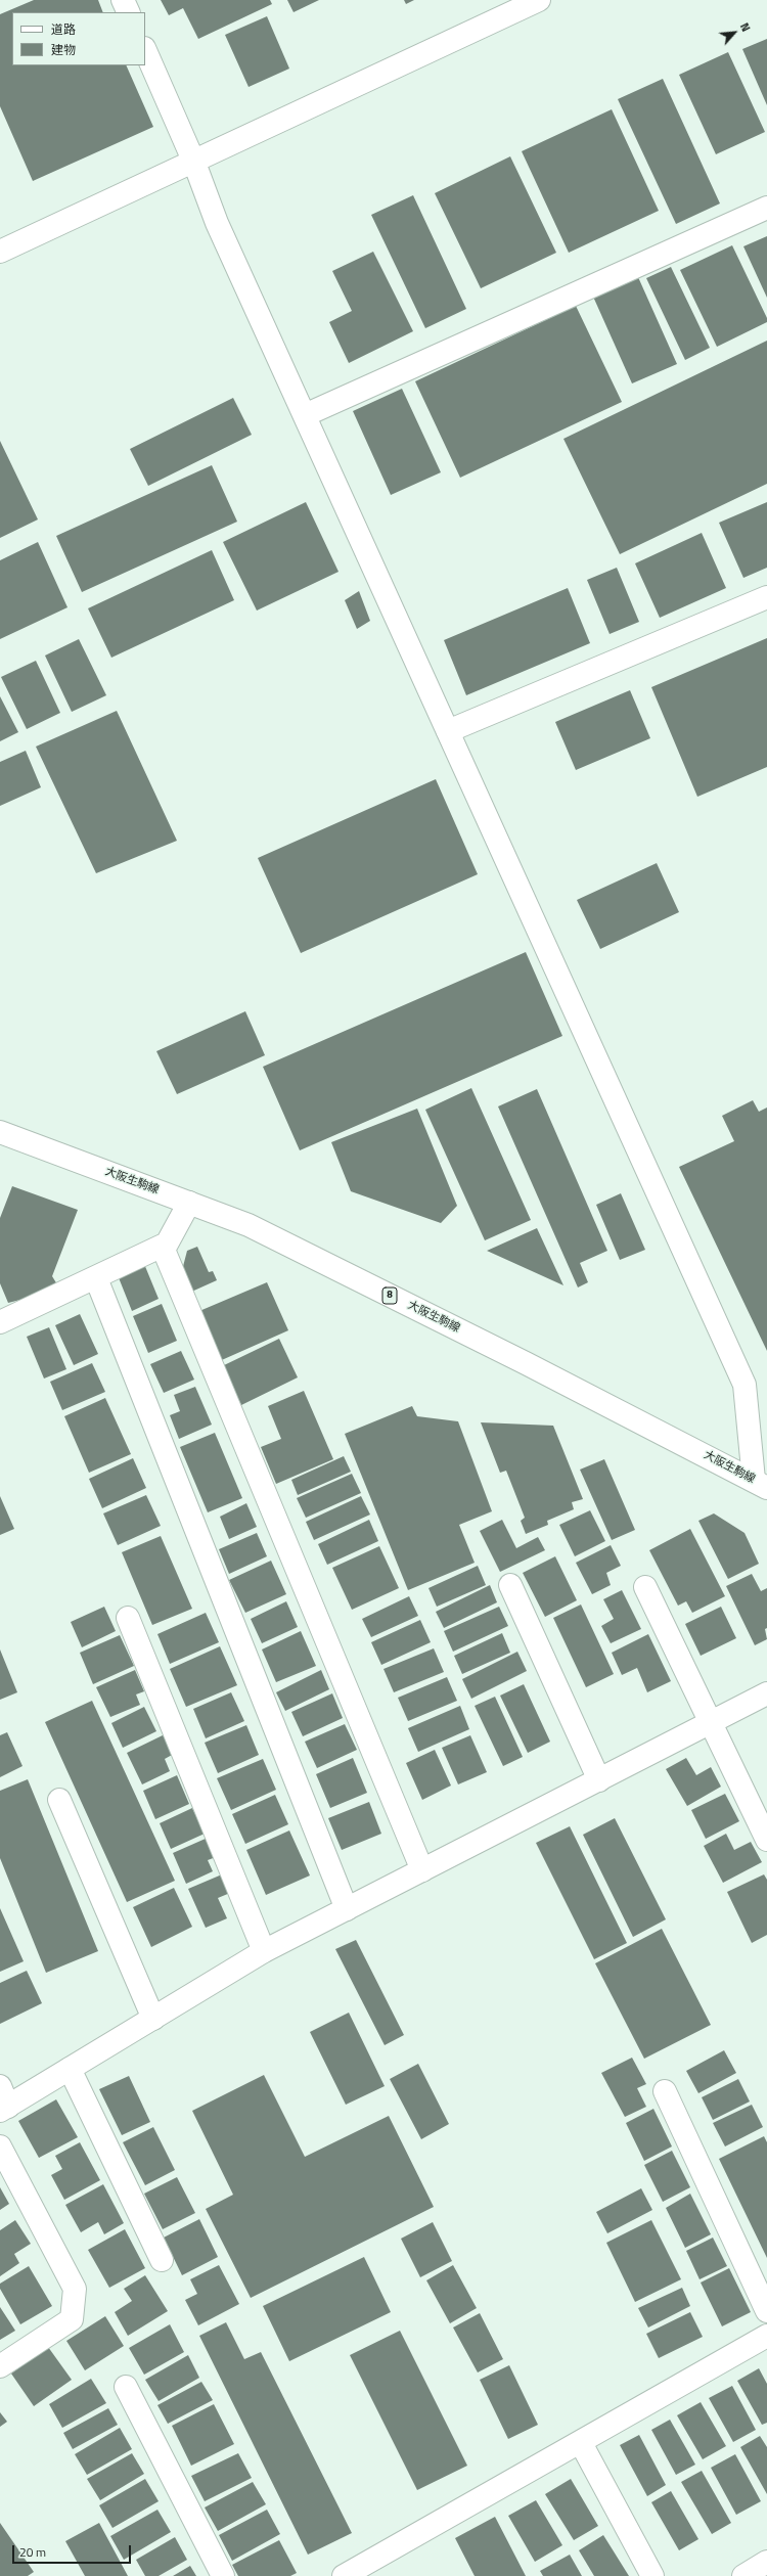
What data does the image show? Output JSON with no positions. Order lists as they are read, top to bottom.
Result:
{
  "streets": {
    "street": ["大阪生駒線", "8"]
  },
  "legend": ["道路", "建物"],
  "scale_bar": "20 m",
  "north": "top right"
}
